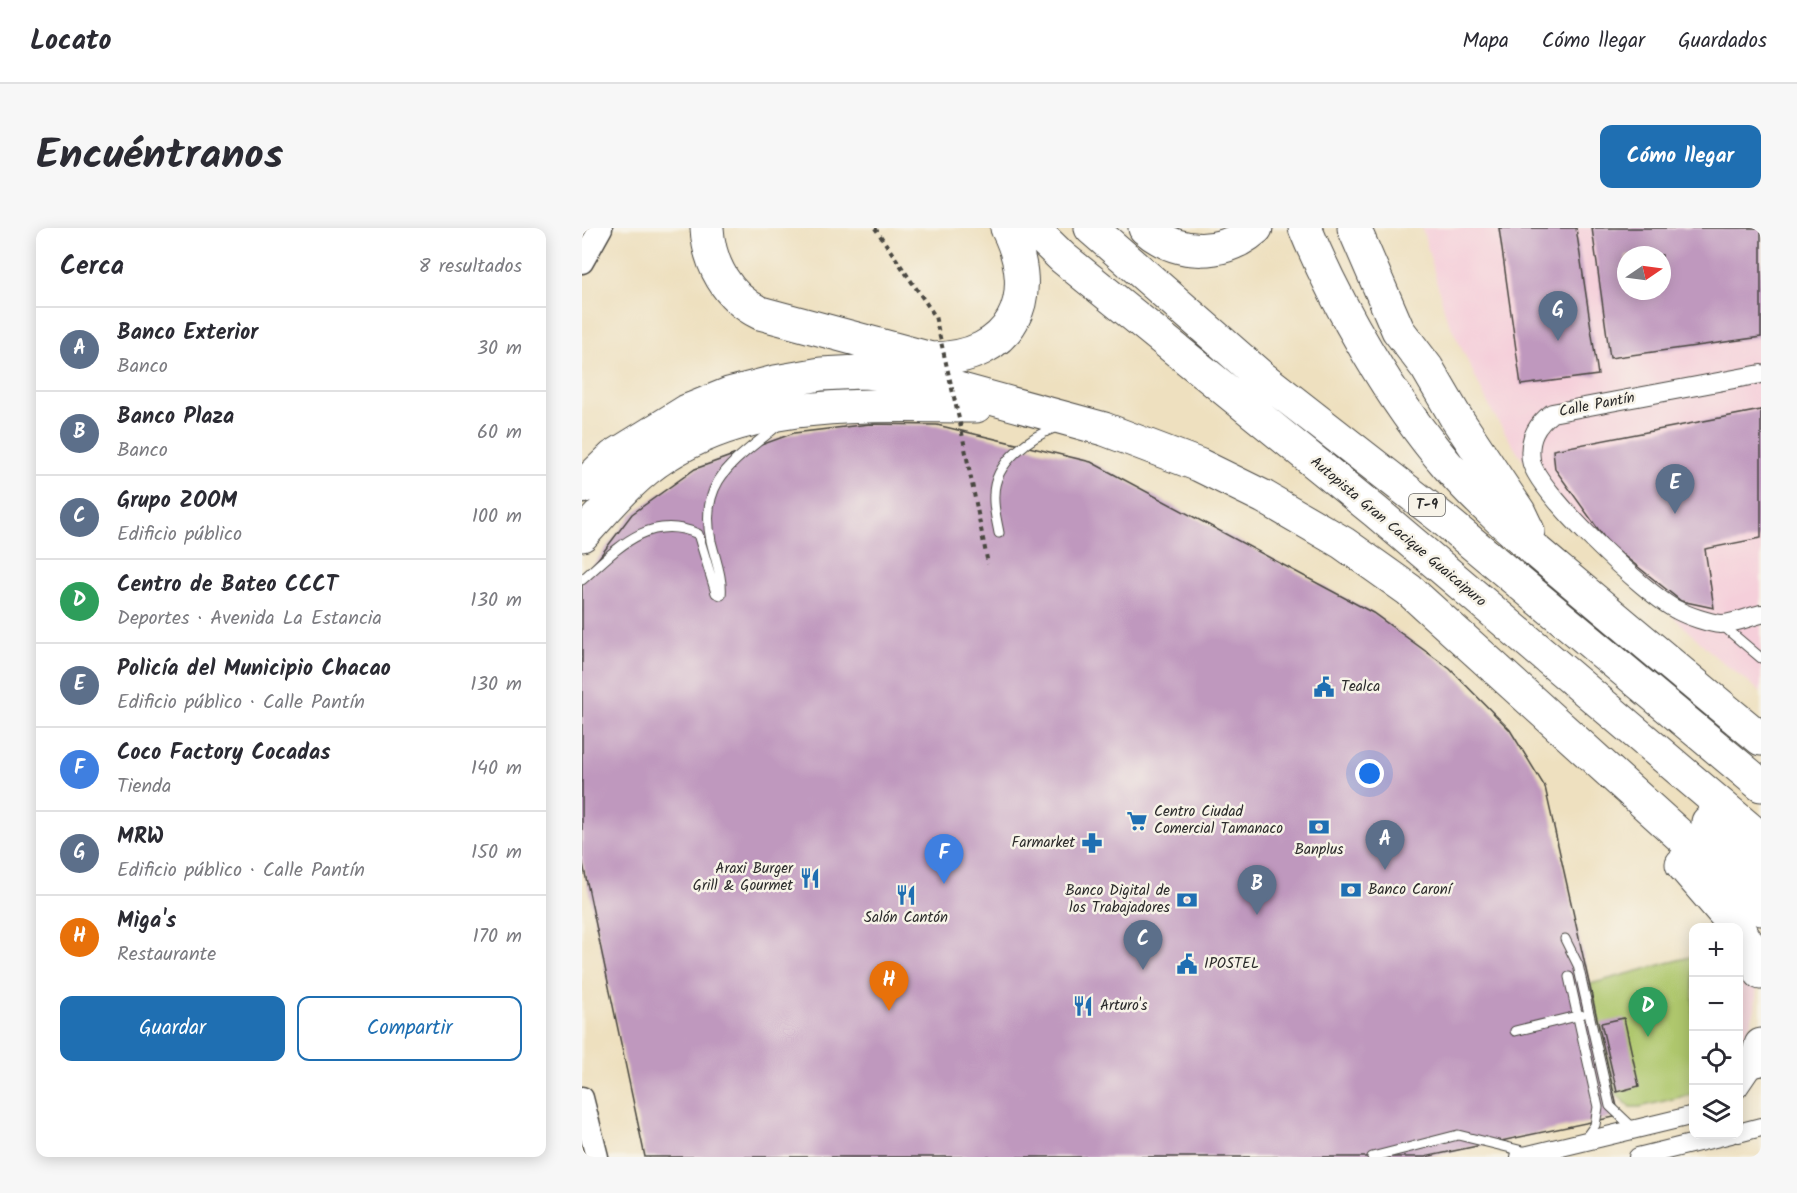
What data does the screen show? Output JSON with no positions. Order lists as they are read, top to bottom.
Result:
{
  "streets": {
    "highway": ["T-9", "Autopista Gran Cacique Guaicaipuro"],
    "street": ["Calle Pantín"]
  },
  "places": {
    "public building": ["Tealca", "IPOSTEL"],
    "supermarket": ["Centro Ciudad Comercial Tamanaco"],
    "bank": ["Banplus", "Banco Caroní", "Banco Digital de los Trabajadores"],
    "pharmacy": ["Farmarket"],
    "restaurant": ["Araxi Burger Grill & Gourmet", "Salón Cantón", "Arturo's"]
  },
  "north": "right",
  "page": {
    "header": "Locato",
    "nav": ["Mapa", "Cómo llegar", "Guardados"],
    "title": "Encuéntranos",
    "buttons": [
      "Cómo llegar",
      ["Guardar", "Compartir"]
    ],
    "heading": ["Cerca", "8 resultados"],
    "pins": [
      "G",
      "E",
      "A",
      "F",
      "B",
      "C",
      "H",
      "D"
    ],
    "list": [
      {
        "mark": "A",
        "name": "Banco Exterior",
        "note": "Banco",
        "value": "30 m"
      },
      {
        "mark": "B",
        "name": "Banco Plaza",
        "note": "Banco",
        "value": "60 m"
      },
      {
        "mark": "C",
        "name": "Grupo ZOOM",
        "note": "Edificio público",
        "value": "100 m"
      },
      {
        "mark": "D",
        "name": "Centro de Bateo CCCT",
        "note": "Deportes · Avenida La Estancia",
        "value": "130 m"
      },
      {
        "mark": "E",
        "name": "Policía del Municipio Chacao",
        "note": "Edificio público · Calle Pantín",
        "value": "130 m"
      },
      {
        "mark": "F",
        "name": "Coco Factory Cocadas",
        "note": "Tienda",
        "value": "140 m"
      },
      {
        "mark": "G",
        "name": "MRW",
        "note": "Edificio público · Calle Pantín",
        "value": "150 m"
      },
      {
        "mark": "H",
        "name": "Miga's",
        "note": "Restaurante",
        "value": "170 m"
      }
    ],
    "map_buttons": ["+", "−"]
  }
}
